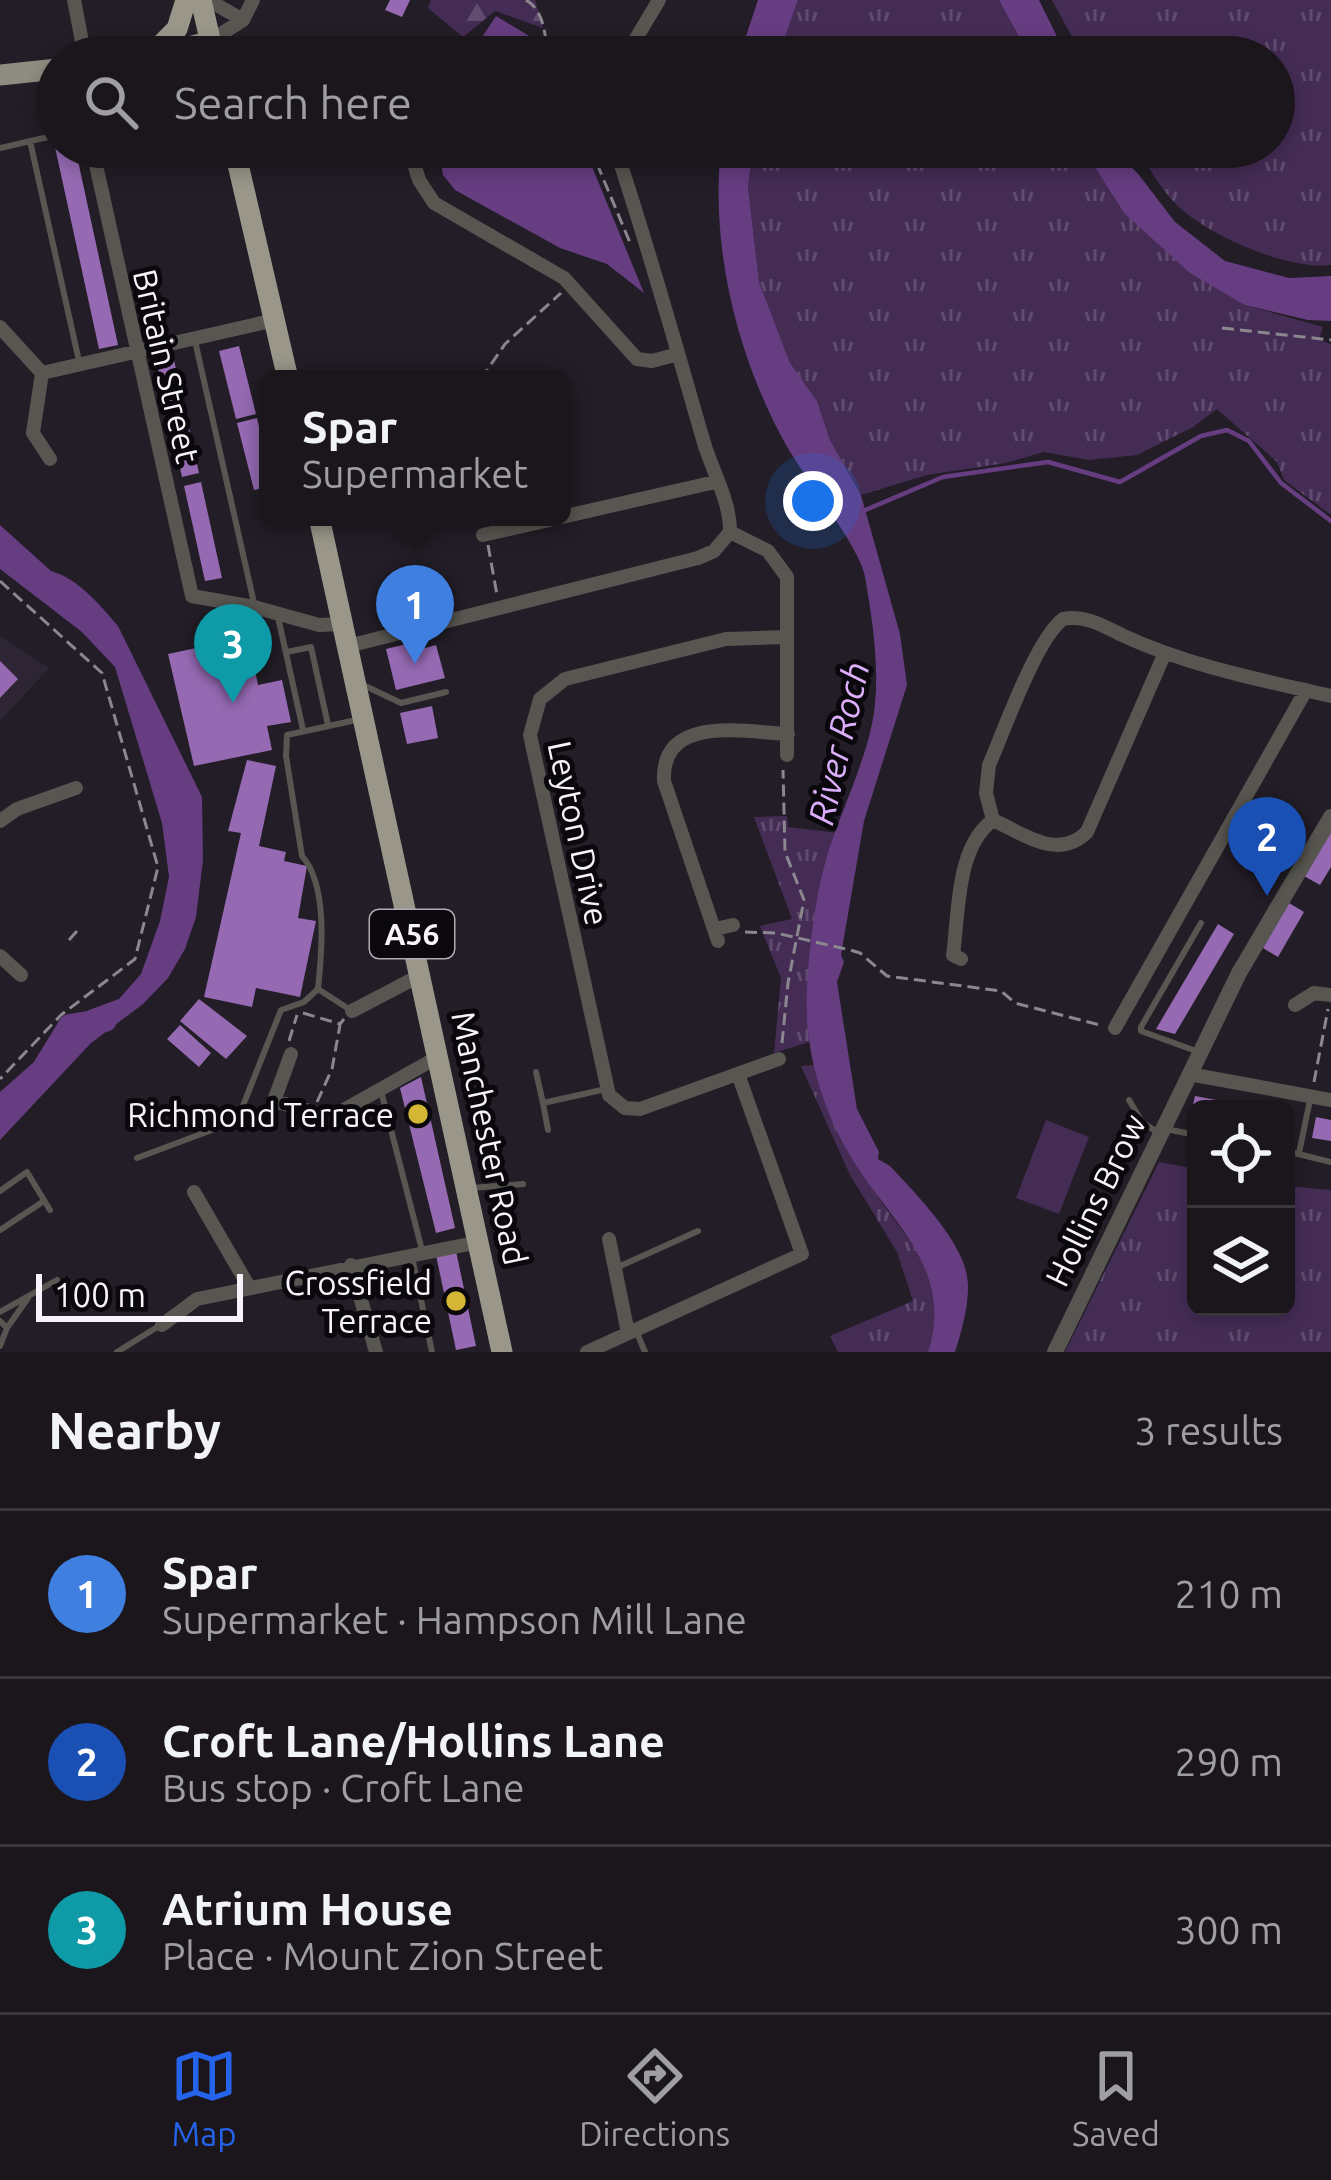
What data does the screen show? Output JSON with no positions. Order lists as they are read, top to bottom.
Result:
{
  "streets": {
    "highway": ["A56", "Manchester Road"],
    "street": ["Britain Street", "Leyton Drive", "Hollins Brow"]
  },
  "water": ["River Roch"],
  "places": ["Richmond Terrace", "Crossfield Terrace"],
  "scale_bar": "100 m",
  "page": {
    "search": "Search here",
    "popup": ["Spar", "Supermarket"],
    "pins": ["1", "3", "2"],
    "scale": "100 m",
    "heading": ["Nearby", "3 results"],
    "list": [
      {
        "mark": "1",
        "name": "Spar",
        "note": "Supermarket · Hampson Mill Lane",
        "value": "210 m"
      },
      {
        "mark": "2",
        "name": "Croft Lane/Hollins Lane",
        "note": "Bus stop · Croft Lane",
        "value": "290 m"
      },
      {
        "mark": "3",
        "name": "Atrium House",
        "note": "Place · Mount Zion Street",
        "value": "300 m"
      }
    ],
    "nav": ["Map", "Directions", "Saved"]
  }
}
